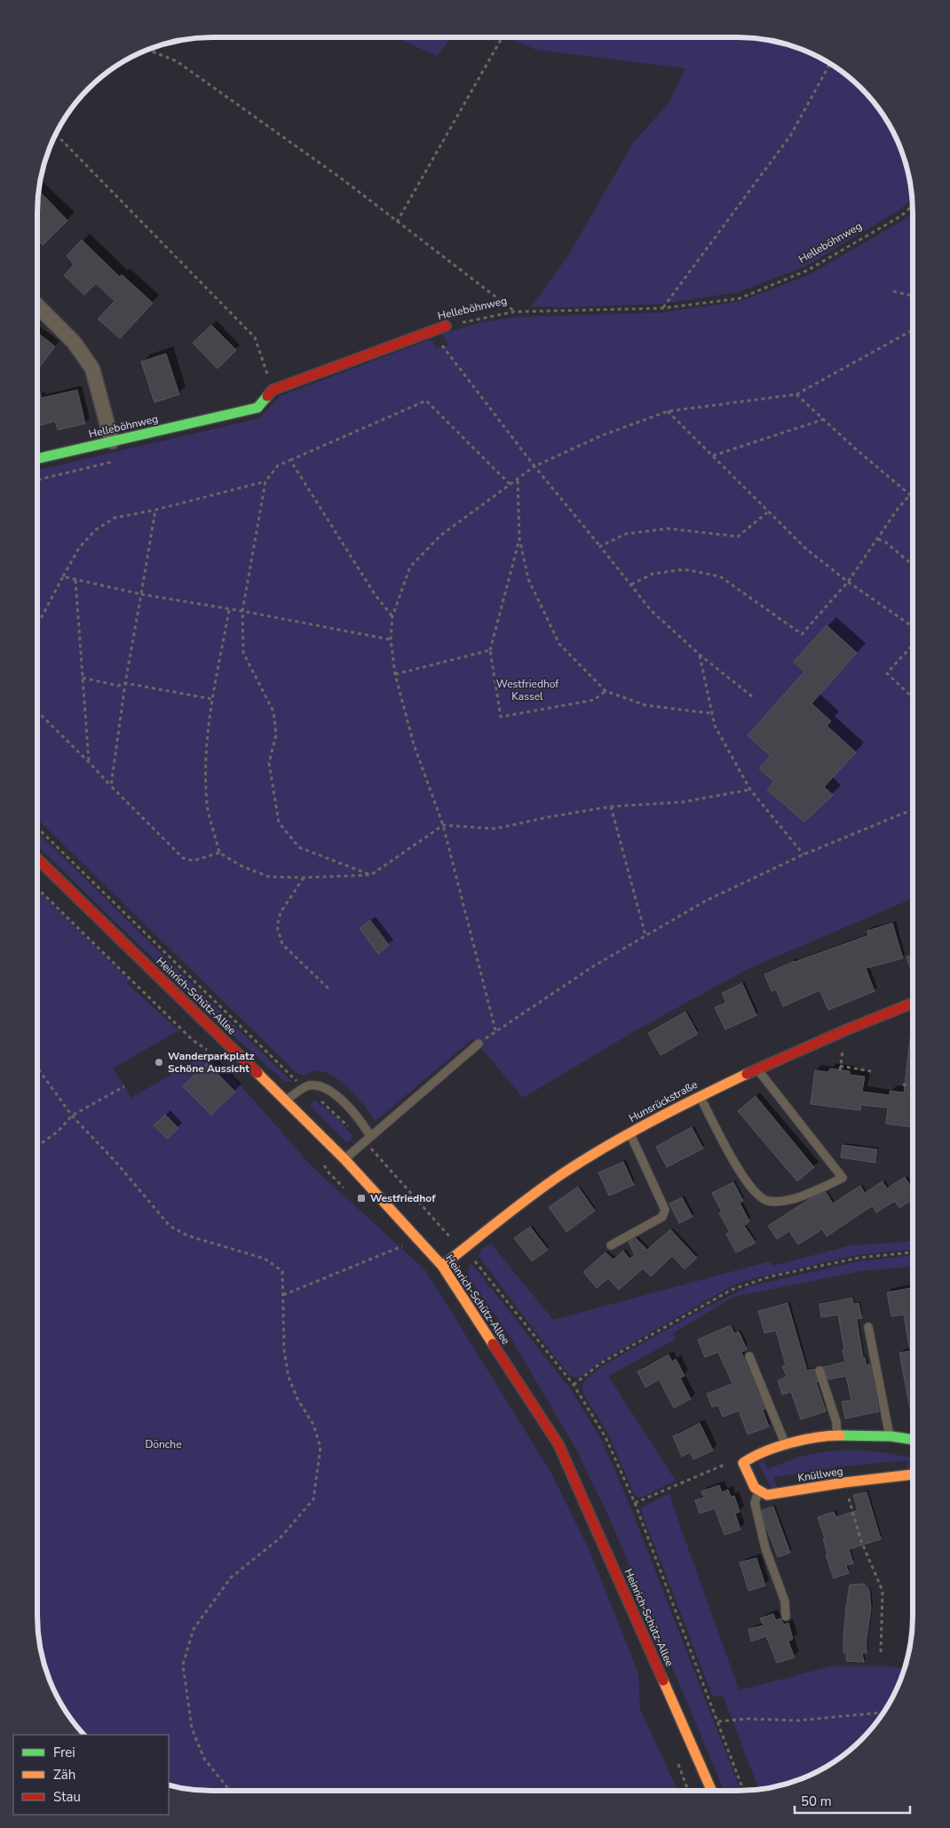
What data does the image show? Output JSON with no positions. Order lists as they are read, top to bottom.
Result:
{
  "streets": {
    "street": [
      "Helleböhnweg",
      "Heinrich-Schütz-Allee",
      "Hunsrückstraße",
      "Knüllweg"
    ]
  },
  "crossings": [
    ["Heinrich-Schütz-Allee", "Hunsrückstraße"]
  ],
  "parks": ["Westfriedhof Kassel", "Dönche"],
  "places": {
    "other": ["Wanderparkplatz Schöne Aussicht"],
    "transit": ["Westfriedhof"]
  },
  "legend": ["Frei", "Zäh", "Stau"],
  "scale_bar": "50 m"
}
